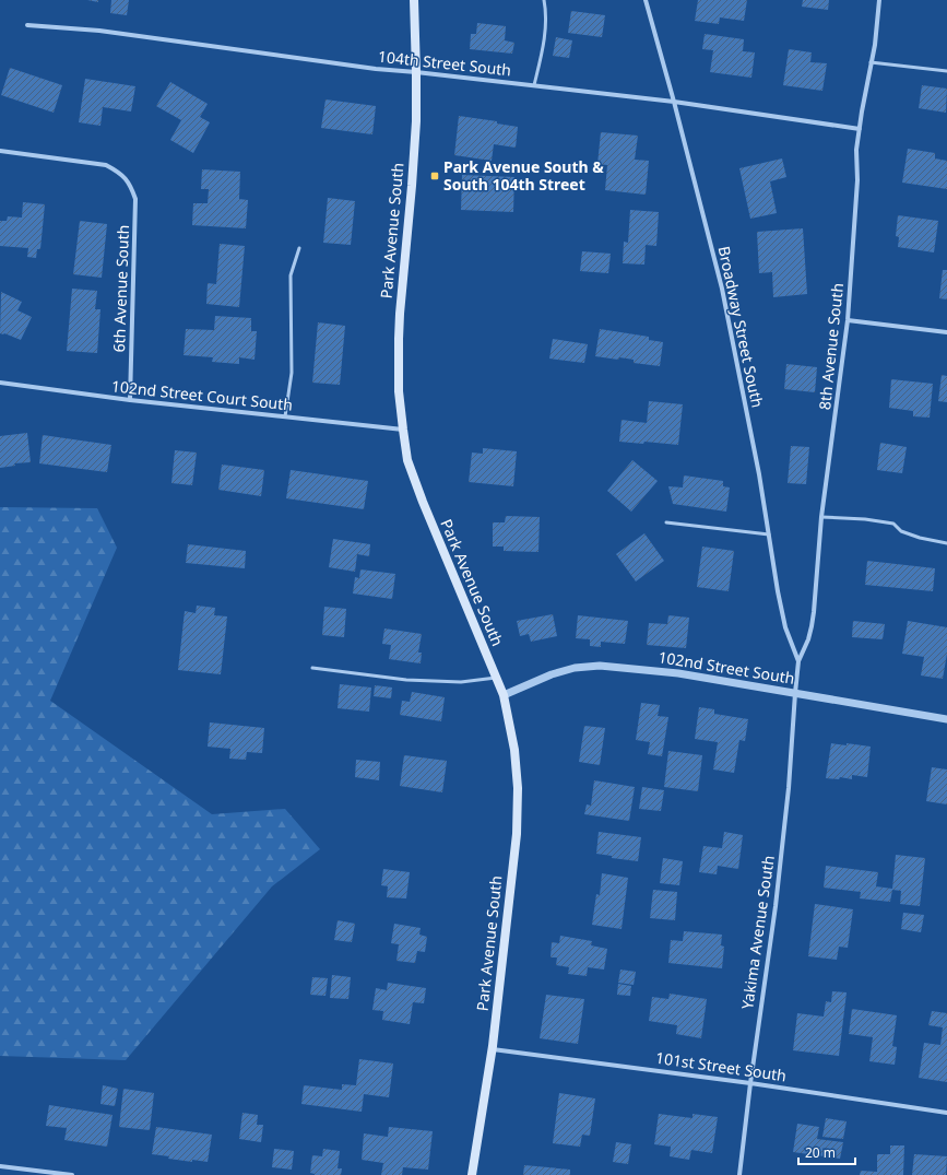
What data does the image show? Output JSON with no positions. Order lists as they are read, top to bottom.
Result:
{
  "streets": {
    "main road": ["Park Avenue South"],
    "street": [
      "104th Street South",
      "6th Avenue South",
      "Broadway Street South",
      "8th Avenue South",
      "102nd Street Court South",
      "102nd Street South",
      "Yakima Avenue South",
      "101st Street South"
    ]
  },
  "crossings": [
    ["104th Street South", "Park Avenue South"],
    ["104th Street South", "Broadway Street South"],
    ["104th Street South", "8th Avenue South"],
    ["Park Avenue South", "102nd Street Court South"],
    ["Park Avenue South", "102nd Street South"],
    ["Park Avenue South", "101st Street South"],
    ["6th Avenue South", "102nd Street Court South"],
    ["Broadway Street South", "8th Avenue South"],
    ["8th Avenue South", "102nd Street South"],
    ["8th Avenue South", "Yakima Avenue South"],
    ["102nd Street South", "Yakima Avenue South"],
    ["Yakima Avenue South", "101st Street South"]
  ],
  "places": {
    "transit": ["Park Avenue South & South 104th Street"]
  },
  "scale_bar": "20 m"
}
